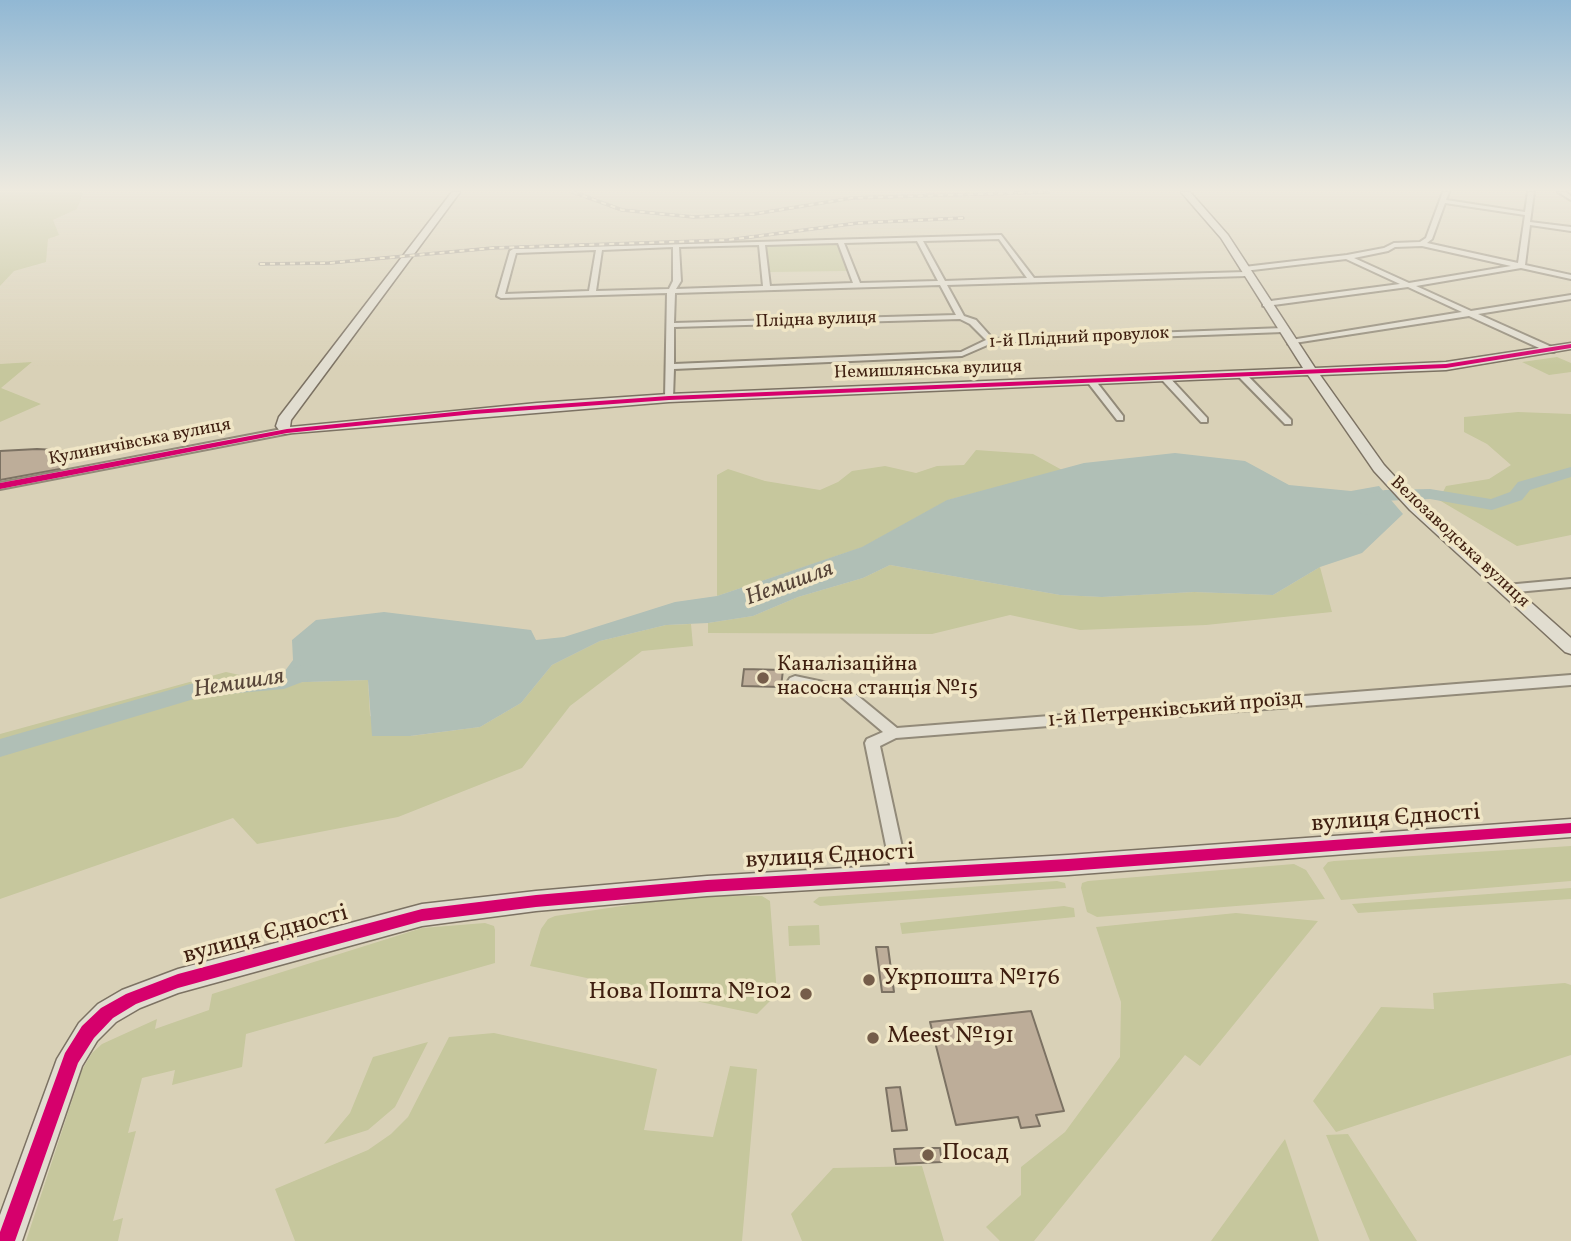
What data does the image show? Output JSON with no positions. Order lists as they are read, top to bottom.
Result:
{
  "streets": {
    "street": [
      "Плідна вулиця",
      "1-й Плідний провулок",
      "Немишлянська вулиця",
      "Кулиничівська вулиця",
      "Велозаводська вулиця",
      "1-й Петренківський проїзд",
      "вулиця Єдності"
    ]
  },
  "crossings": [
    ["1-й Плідний провулок", "Велозаводська вулиця"],
    ["Немишлянська вулиця", "Кулиничівська вулиця"],
    ["Немишлянська вулиця", "Велозаводська вулиця"]
  ],
  "water": ["Немишля"],
  "places": [
    "Каналізаційна насосна станція №15",
    "Укрпошта №176",
    "Нова Пошта №102",
    "Meest №191",
    "Посад"
  ]
}
